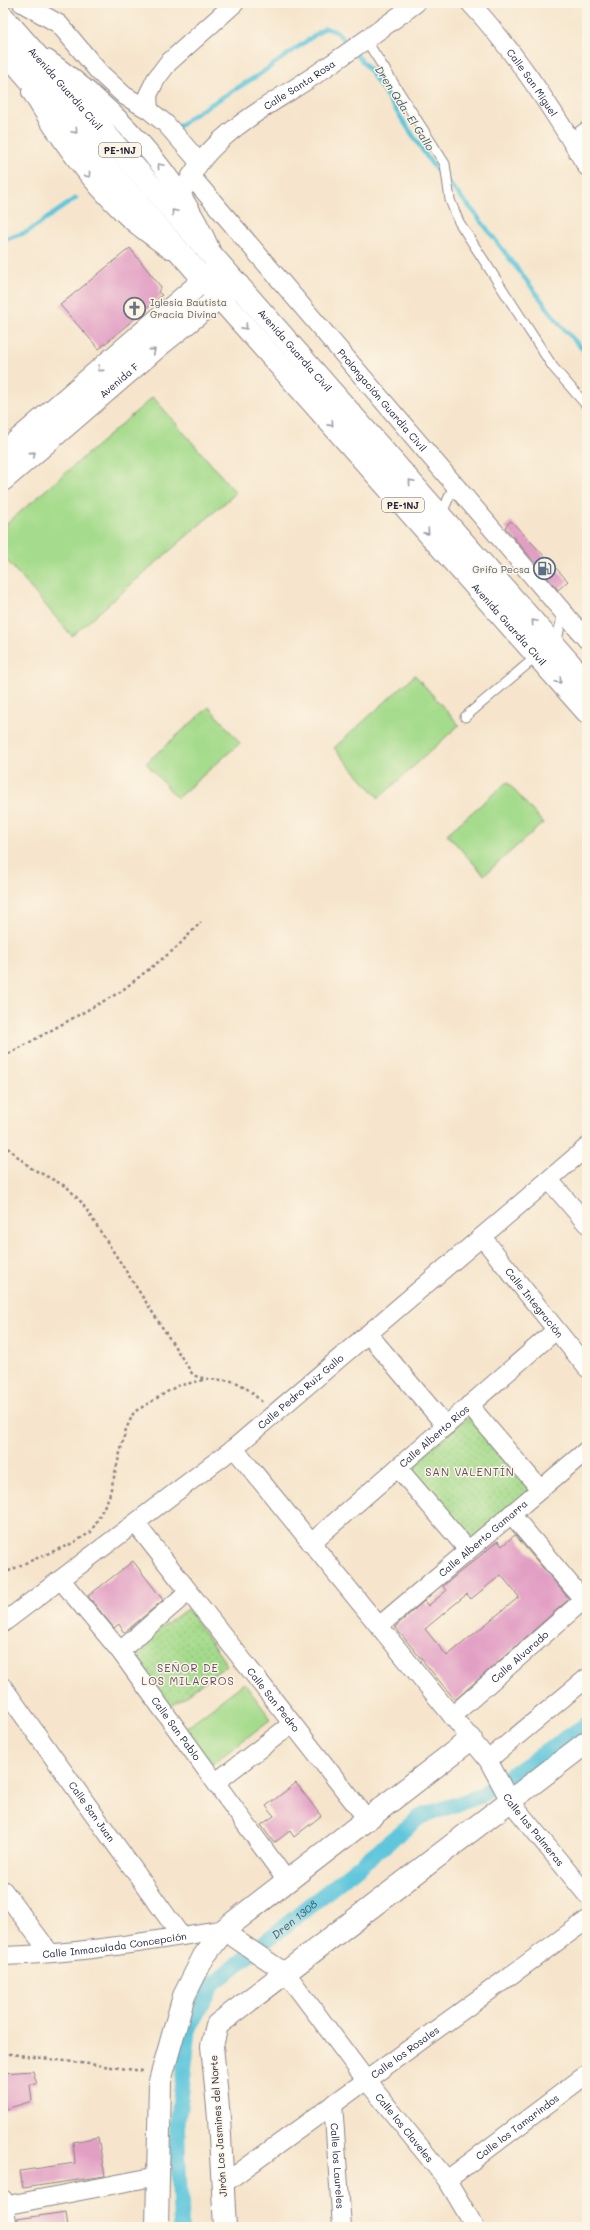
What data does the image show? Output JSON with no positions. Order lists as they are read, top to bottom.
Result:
{
  "streets": {
    "main road": [
      "Avenida Guardia Civil",
      "PE-1NJ",
      "Avenida F",
      "Jirón Los Jasmines del Norte"
    ],
    "street": [
      "Calle San Miguel",
      "Calle Santa Rosa",
      "Prolongación Guardia Civil",
      "Calle Integración",
      "Calle Pedro Ruiz Gallo",
      "Calle Alberto Ríos",
      "Calle Alberto Gamarra",
      "Calle Alvarado",
      "Calle San Pedro",
      "Calle San Pablo",
      "Calle San Juan",
      "Calle las Palmeras",
      "Calle Inmaculada Concepción",
      "Calle los Rosales",
      "Calle los Claveles",
      "Calle los Tamarindos",
      "Calle los Laureles"
    ]
  },
  "crossings": [
    ["Calle Santa Rosa", "Prolongación Guardia Civil"],
    ["Avenida Guardia Civil", "Avenida F"],
    ["Calle Integración", "Calle Pedro Ruiz Gallo"],
    ["Calle Integración", "Calle Alberto Ríos"],
    ["Calle Pedro Ruiz Gallo", "Calle San Pedro"],
    ["Calle Pedro Ruiz Gallo", "Calle San Pablo"],
    ["Calle Pedro Ruiz Gallo", "Calle las Palmeras"],
    ["Calle Alberto Ríos", "Calle las Palmeras"],
    ["Calle Alberto Gamarra", "Calle las Palmeras"],
    ["Calle Alvarado", "Calle las Palmeras"],
    ["Calle San Juan", "Calle Inmaculada Concepción"],
    ["Calle Inmaculada Concepción", "Calle los Claveles"],
    ["Calle los Rosales", "Jirón Los Jasmines del Norte"],
    ["Calle los Rosales", "Calle los Claveles"],
    ["Calle los Rosales", "Calle los Laureles"],
    ["Jirón Los Jasmines del Norte", "Calle los Claveles"],
    ["Calle los Claveles", "Calle los Tamarindos"]
  ],
  "districts": ["SAN VALENTÍN", "SEÑOR DE LOS MILAGROS"],
  "water": ["Dren Qda. El Gallo", "Dren 1308"],
  "places": {
    "church": ["Iglesia Bautista Gracia Divina"],
    "fuel station": ["Grifo Pecsa"]
  }
}
